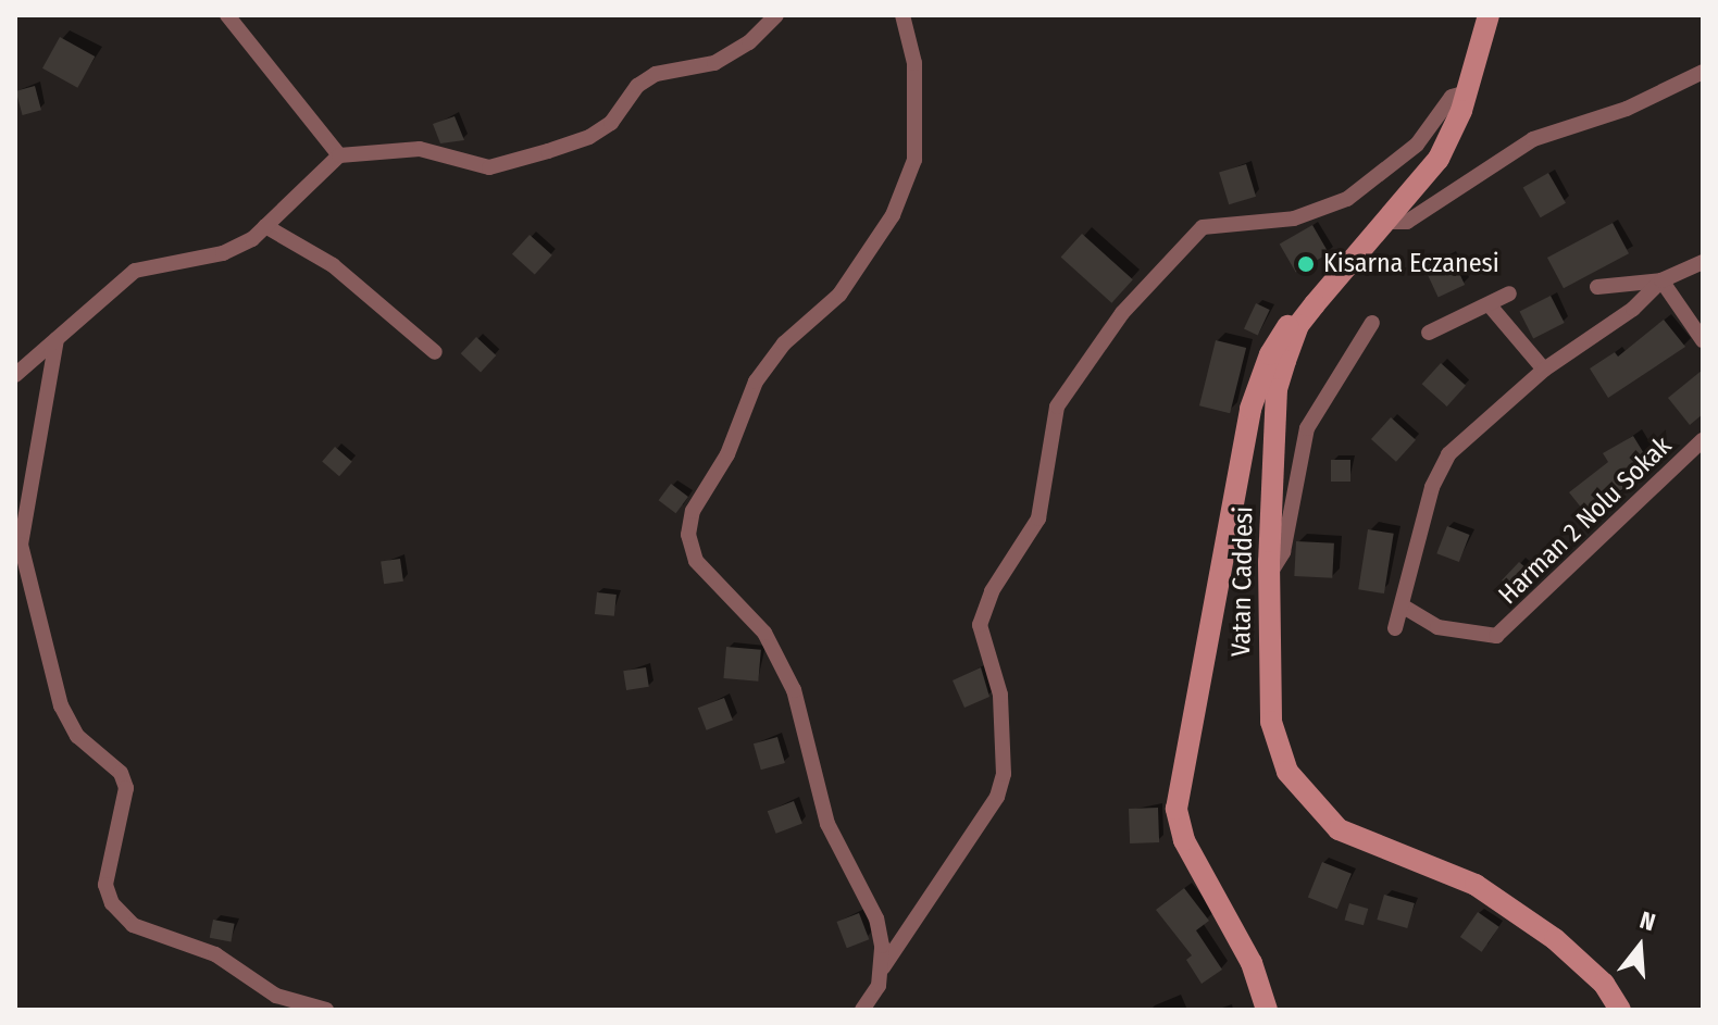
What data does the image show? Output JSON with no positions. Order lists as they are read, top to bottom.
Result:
{
  "streets": {
    "street": ["Harman 2 Nolu Sokak", "Vatan Caddesi"]
  },
  "places": ["Kisarna Eczanesi"],
  "north": "top"
}
